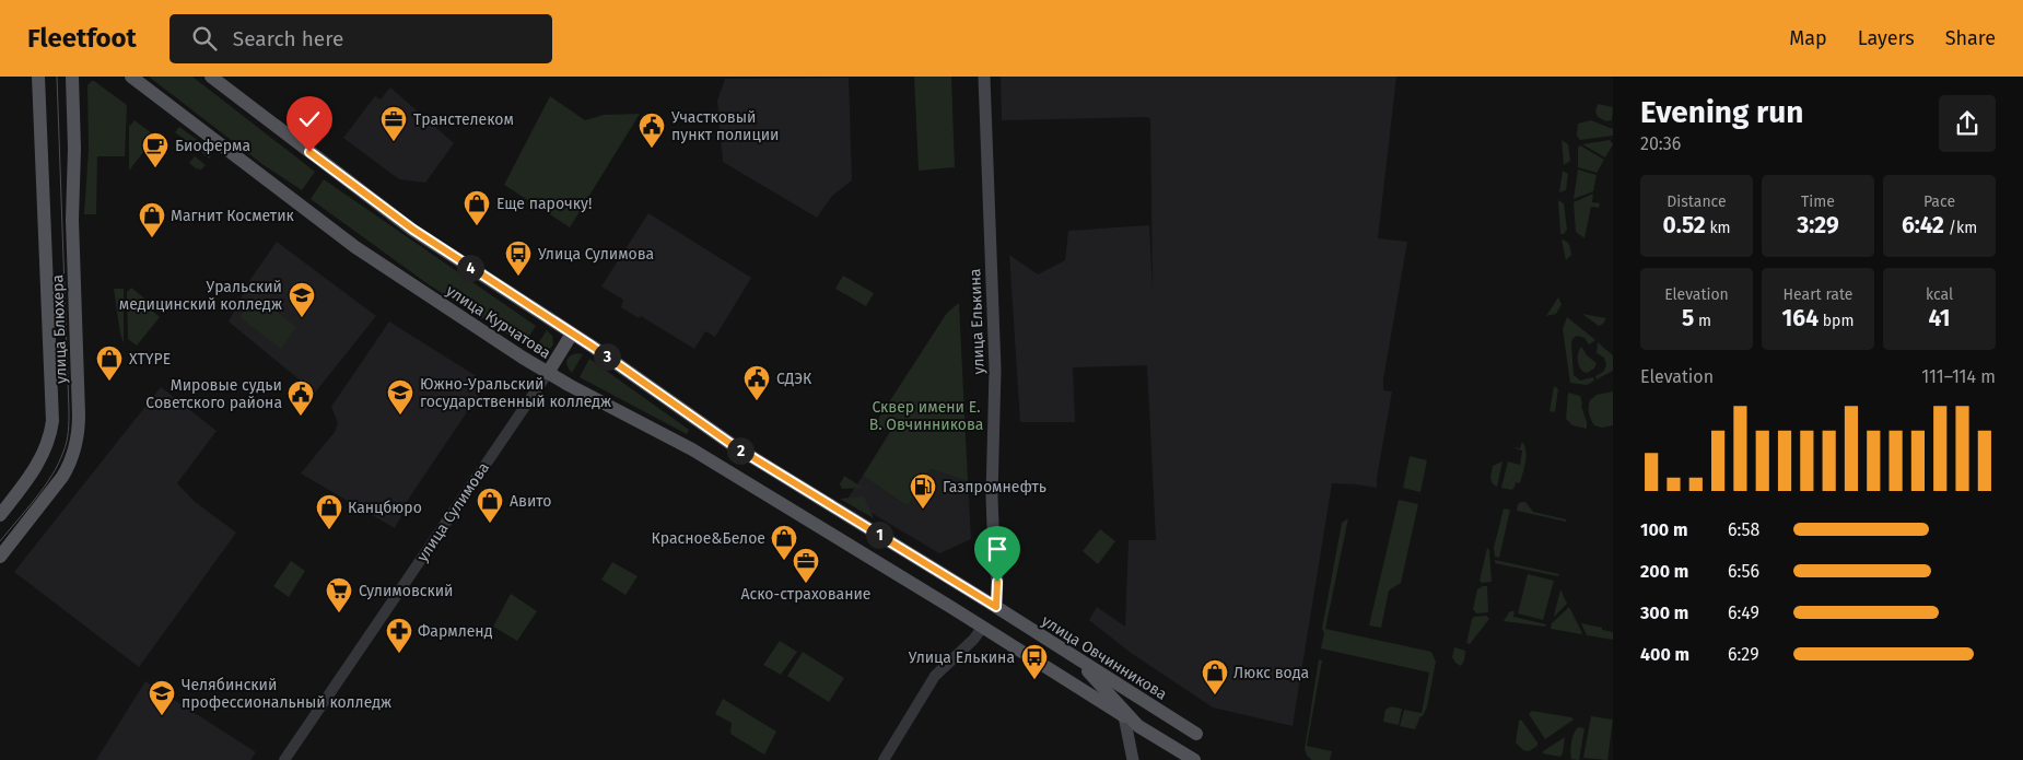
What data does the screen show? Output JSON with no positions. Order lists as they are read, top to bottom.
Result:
{
  "streets": {
    "main road": [
      "улица Курчатова",
      "улица Елькина",
      "улица Блюхера",
      "улица Овчинникова"
    ],
    "street": ["улица Сулимова"]
  },
  "crossings": [
    ["улица Курчатова", "улица Елькина"],
    ["улица Курчатова", "улица Сулимова"],
    ["улица Курчатова", "улица Овчинникова"],
    ["улица Елькина", "улица Овчинникова"]
  ],
  "parks": ["Сквер имени Е. В. Овчинникова"],
  "places": {
    "office": ["Транстелеком", "Аско-страхование"],
    "public building": ["Участковый пункт полиции", "СДЭК", "Мировые судьи Советского района"],
    "cafe": ["Биоферма"],
    "shop": [
      "Еще парочку!",
      "Магнит Косметик",
      "XTYPE",
      "Авито",
      "Канцбюро",
      "Красное&Белое",
      "Люкс вода"
    ],
    "bus stop": ["Улица Сулимова", "Улица Елькина"],
    "school or university": ["Уральский медицинский колледж", "Южно-Уральский государственный колледж", "Челябинский профессиональный колледж"],
    "fuel station": ["Газпромнефть"],
    "supermarket": ["Сулимовский"],
    "pharmacy": ["Фармленд"]
  },
  "page": {
    "header": "Fleetfoot",
    "search": "Search here",
    "nav": ["Map", "Layers", "Share"],
    "heading": ["Evening run", "20:36"],
    "stats": [
      ["Distance", "0.52 km"],
      ["Time", "3:29"],
      ["Pace", "6:42 /km"],
      ["Elevation", "5 m"],
      ["Heart rate", "164 bpm"],
      ["kcal", "41"]
    ],
    "pins": [
      "4",
      "3",
      "2",
      "1"
    ],
    "chart": ["Elevation", "111–114 m"],
    "list": [
      {
        "name": "100 m",
        "note": "6:58"
      },
      {
        "name": "200 m",
        "note": "6:56"
      },
      {
        "name": "300 m",
        "note": "6:49"
      },
      {
        "name": "400 m",
        "note": "6:29"
      }
    ]
  }
}
